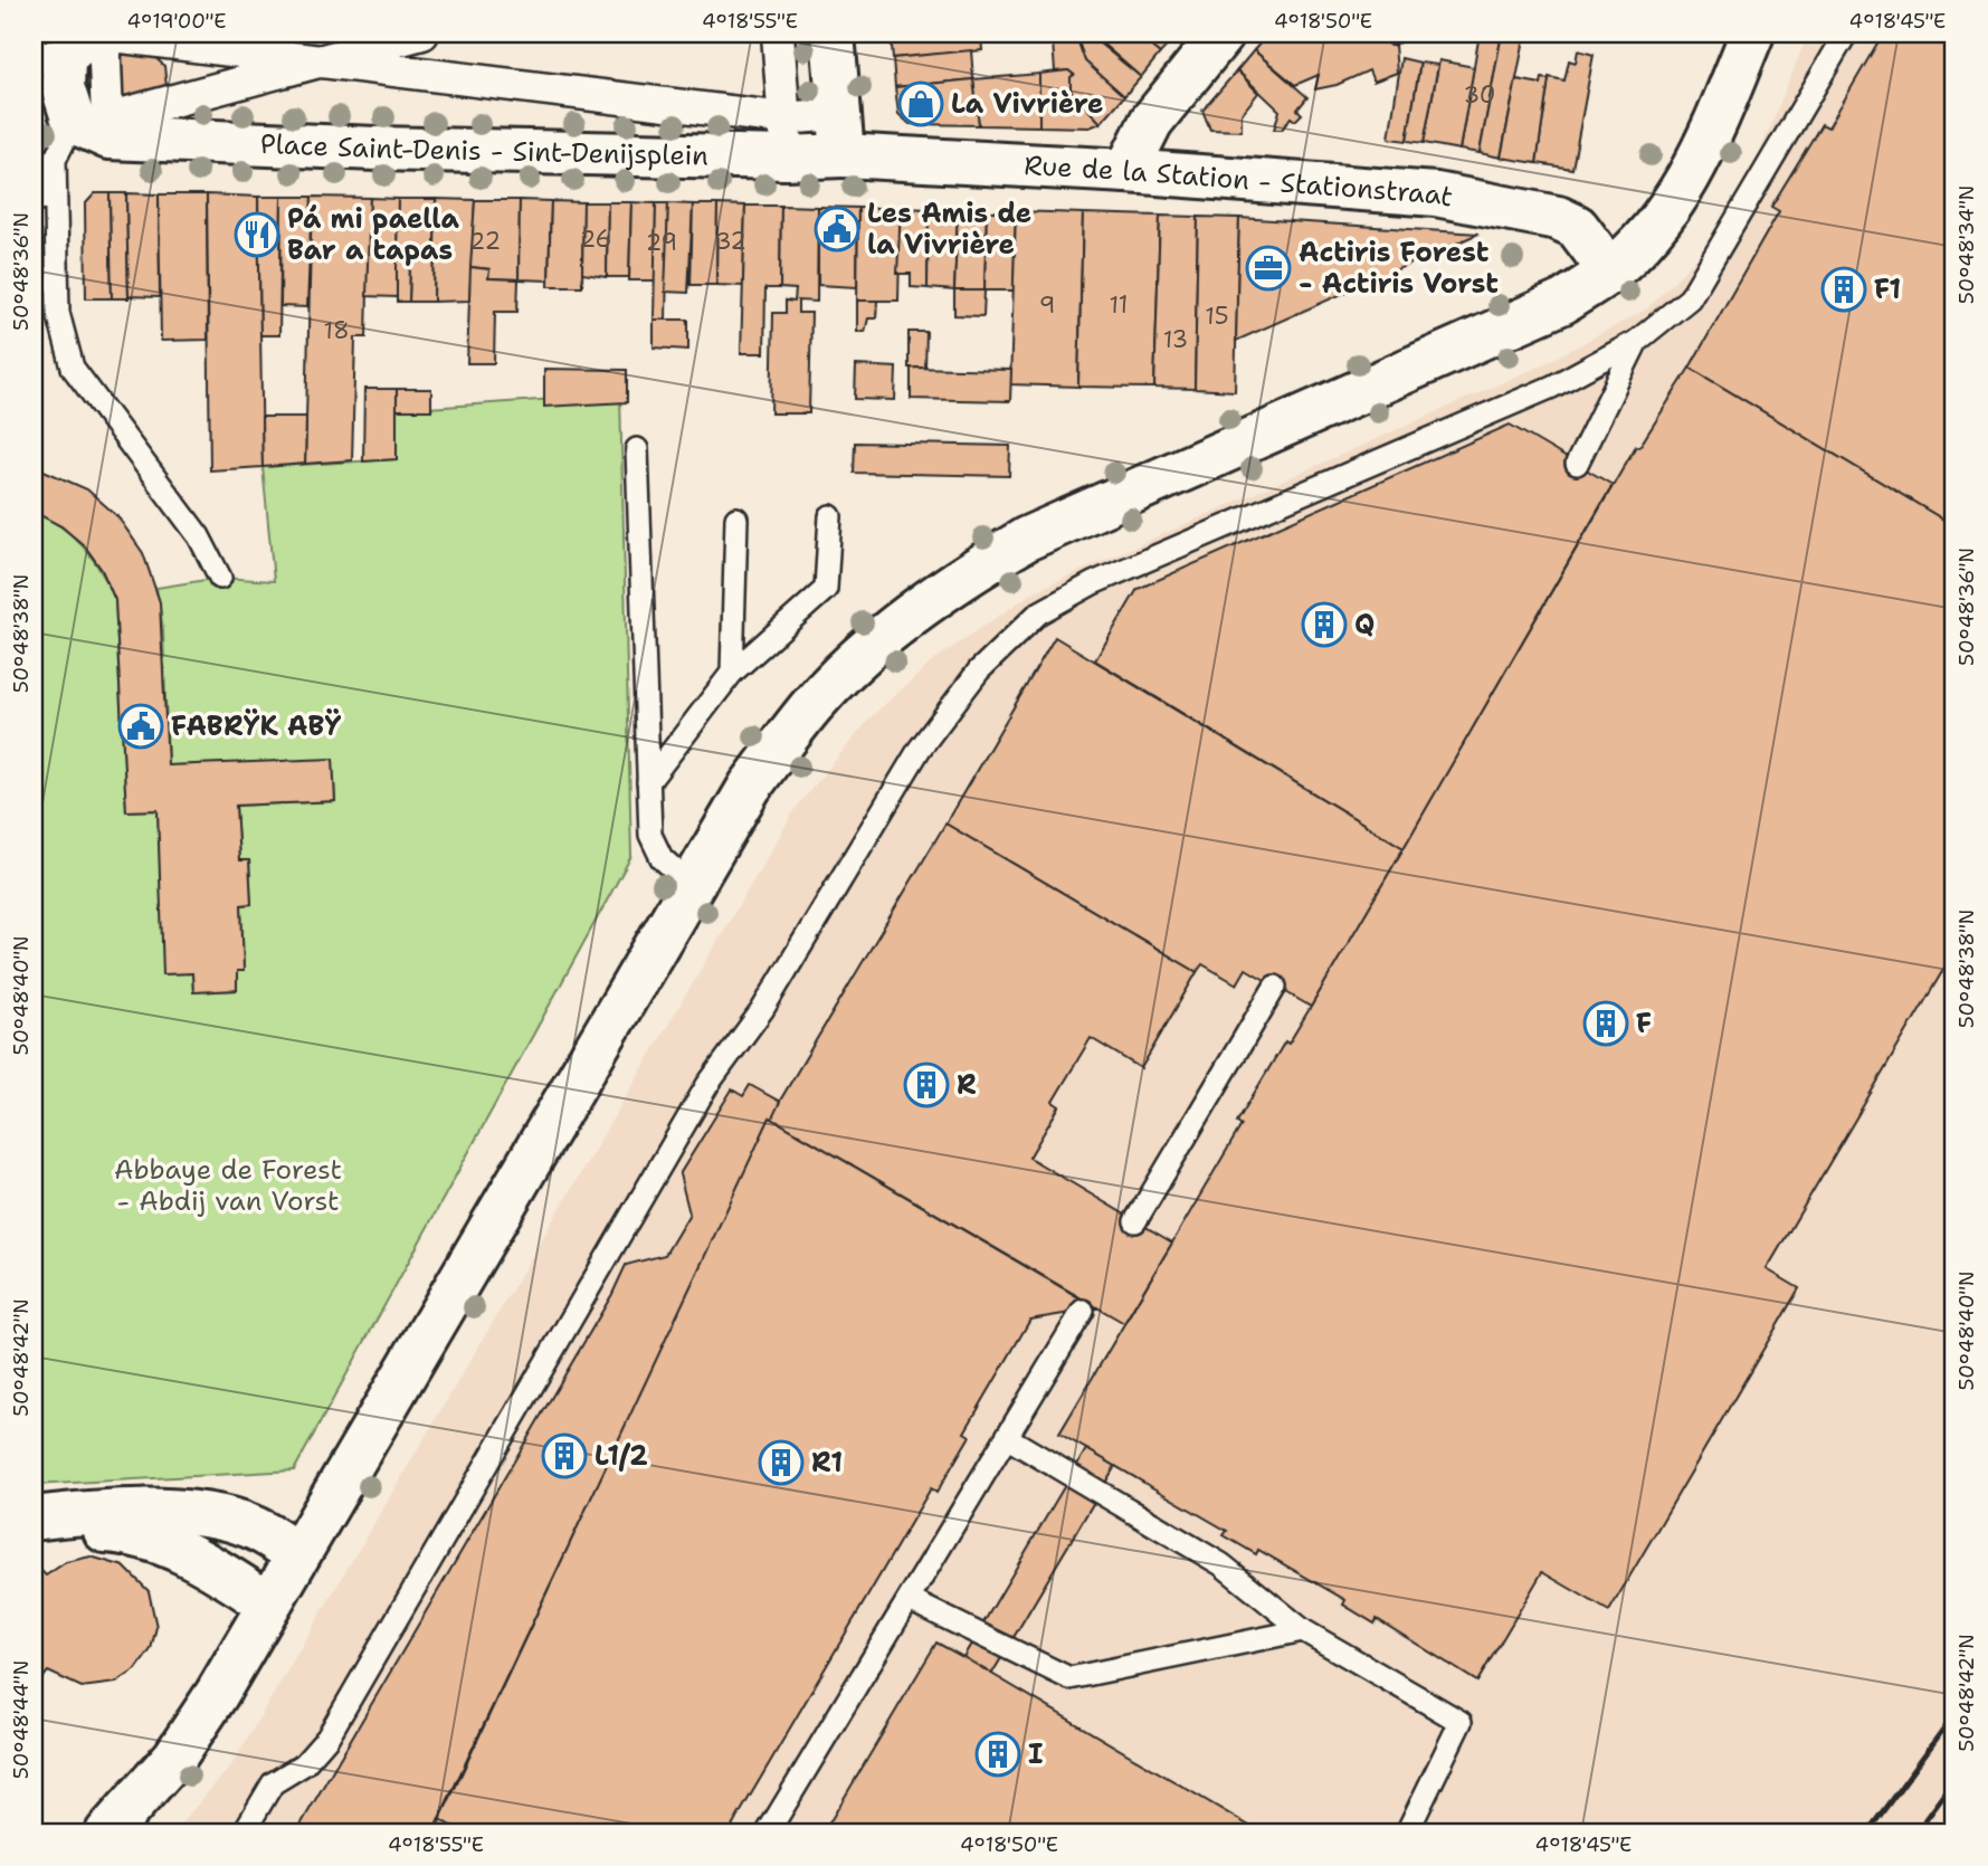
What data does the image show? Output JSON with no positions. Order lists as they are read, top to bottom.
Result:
{
  "streets": {
    "main road": ["Place Saint-Denis - Sint-Denijsplein", "Rue de la Station - Stationstraat"]
  },
  "crossings": [
    ["Place Saint-Denis - Sint-Denijsplein", "Rue de la Station - Stationstraat"]
  ],
  "parks": ["Abbaye de Forest - Abdij van Vorst"],
  "places": {
    "shop": ["La Vivrière"],
    "public building": ["Les Amis de la Vivrière", "FABRŸK ABŸ"],
    "restaurant": ["Pá mi paella Bar a tapas"],
    "office": ["Actiris Forest - Actiris Vorst"],
    "building": [
      "F1",
      "Q",
      "F",
      "R",
      "L1/2",
      "R1",
      "I"
    ]
  },
  "house_numbers": [
    "30",
    "26",
    "22",
    "32",
    "29",
    "9",
    "11",
    "15",
    "18",
    "13"
  ],
  "coordinates": [
    "4°19'00\"E",
    "4°18'55\"E",
    "4°18'50\"E",
    "4°18'45\"E",
    "50°48'34\"N",
    "50°48'36\"N",
    "50°48'38\"N",
    "50°48'40\"N",
    "50°48'42\"N",
    "50°48'44\"N"
  ]
}
